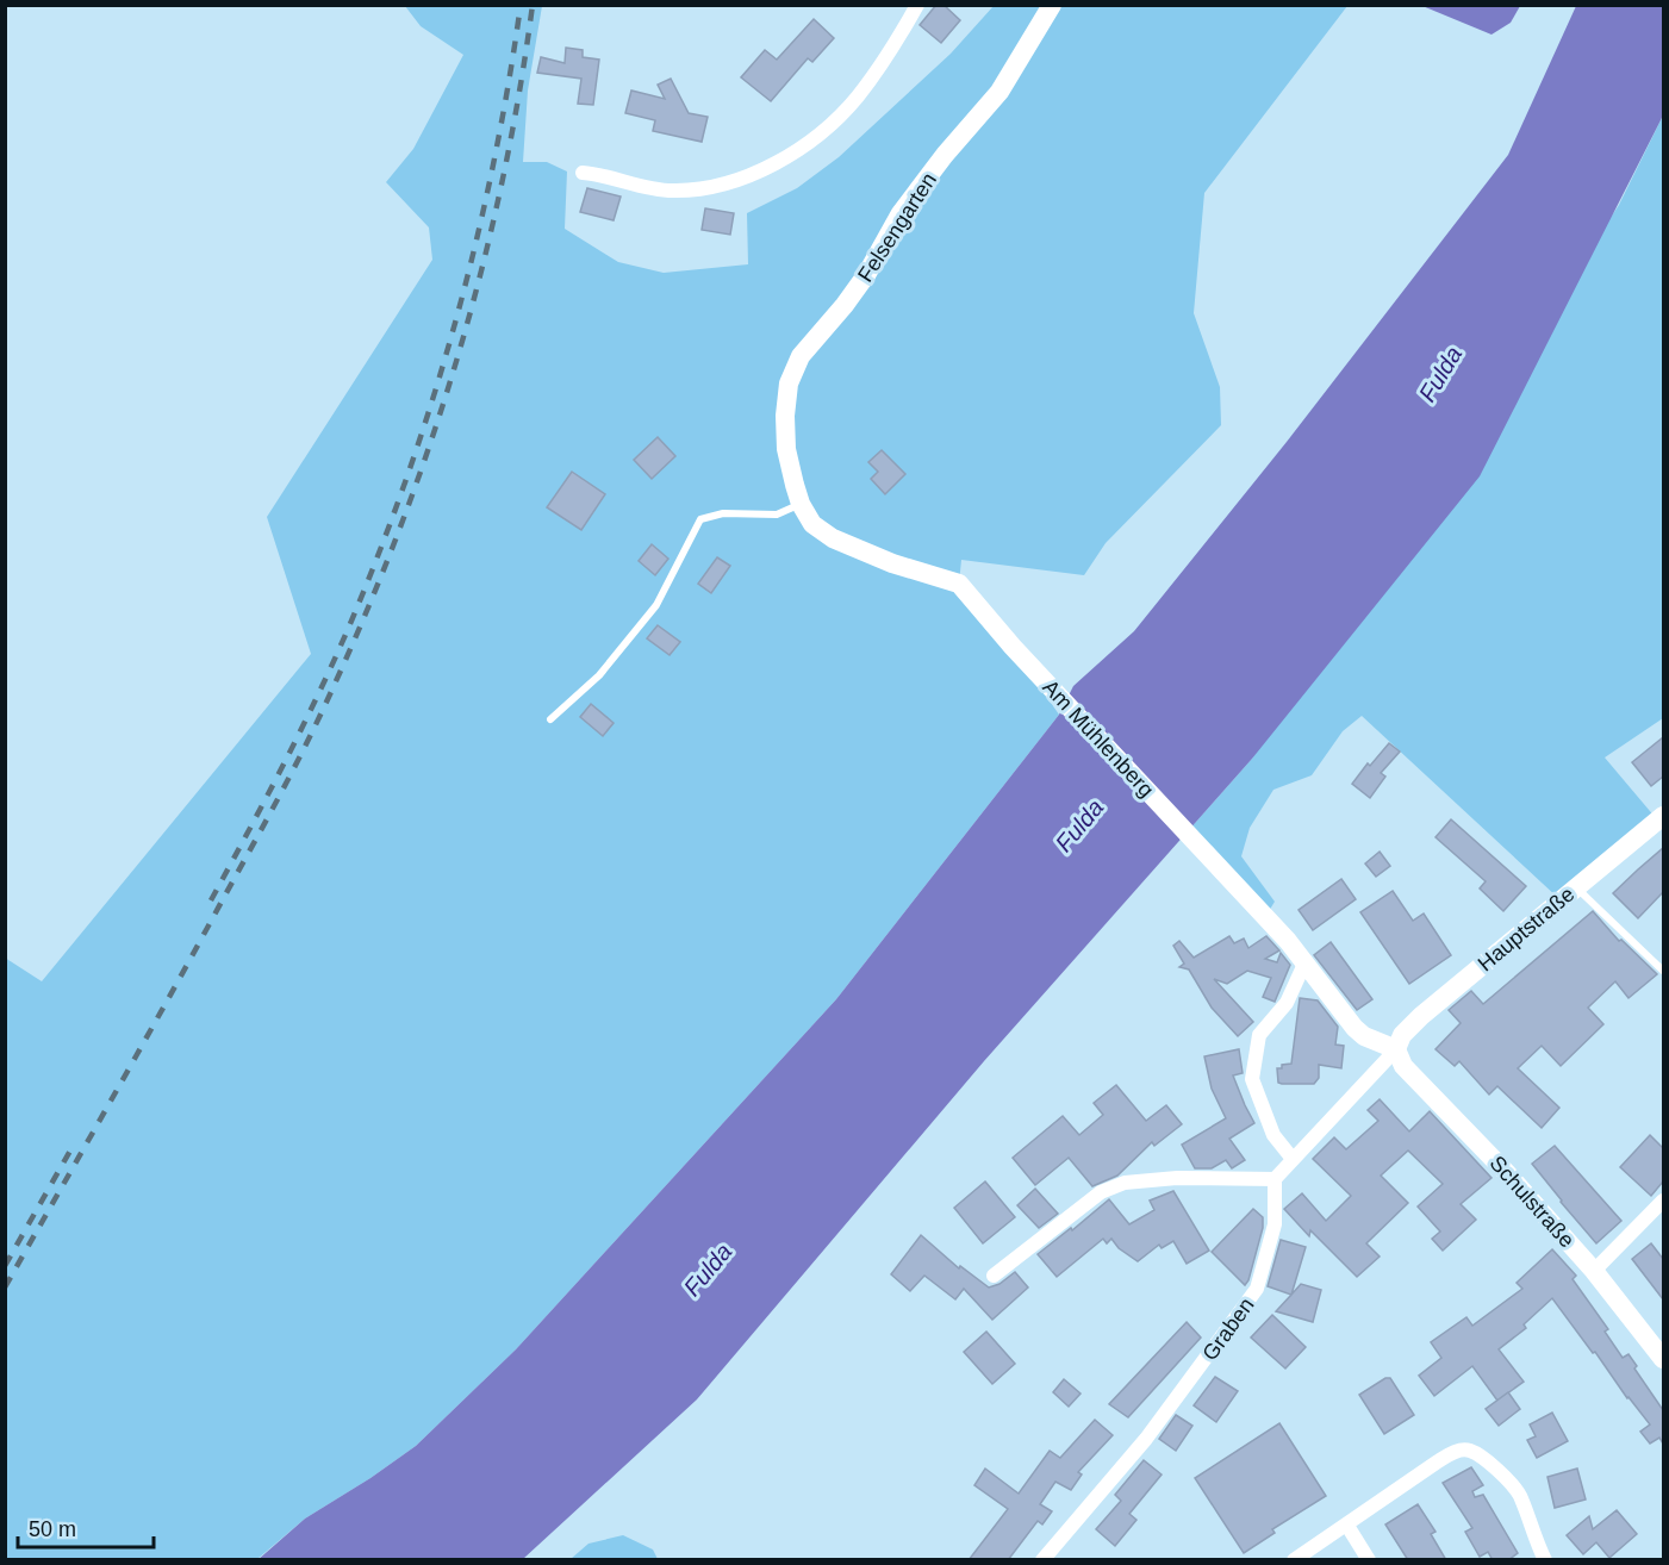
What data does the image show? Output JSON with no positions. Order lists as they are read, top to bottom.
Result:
{
  "streets": {
    "street": [
      "Felsengarten",
      "Am Mühlenberg",
      "Hauptstraße",
      "Schulstraße",
      "Graben"
    ]
  },
  "crossings": [
    ["Felsengarten", "Am Mühlenberg"],
    ["Am Mühlenberg", "Hauptstraße"],
    ["Am Mühlenberg", "Schulstraße"],
    ["Hauptstraße", "Schulstraße"]
  ],
  "water": ["Fulda"],
  "scale_bar": "50 m"
}
